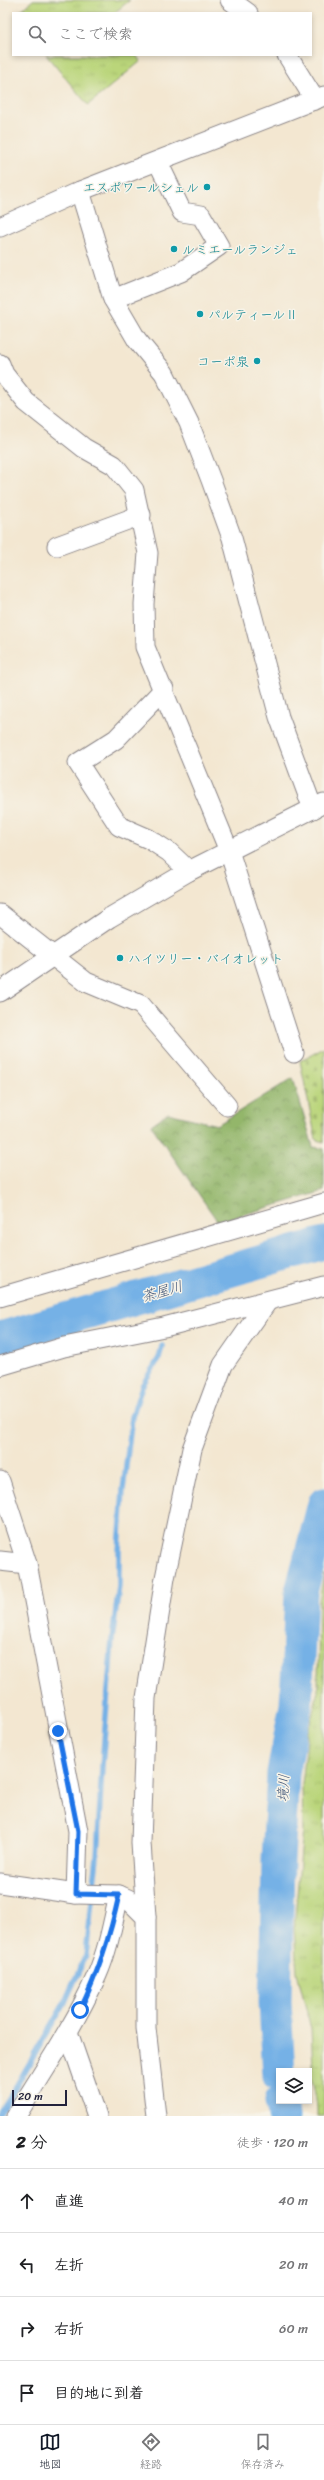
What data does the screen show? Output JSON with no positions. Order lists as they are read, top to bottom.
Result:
{
  "water": ["茶屋川", "境川"],
  "places": [
    "エスポワールシェル",
    "ルミエールランジェ",
    "パルティールⅡ",
    "コーポ泉",
    "ハイツリー・バイオレット"
  ],
  "scale_bar": "20 m",
  "page": {
    "search": "ここで検索",
    "scale": "20 m",
    "heading": ["2 分", "徒歩 · 120 m"],
    "list": [
      ["直進", "40 m"],
      ["左折", "20 m"],
      ["右折", "60 m"],
      "目的地に到着"
    ],
    "nav": ["地図", "経路", "保存済み"]
  }
}
